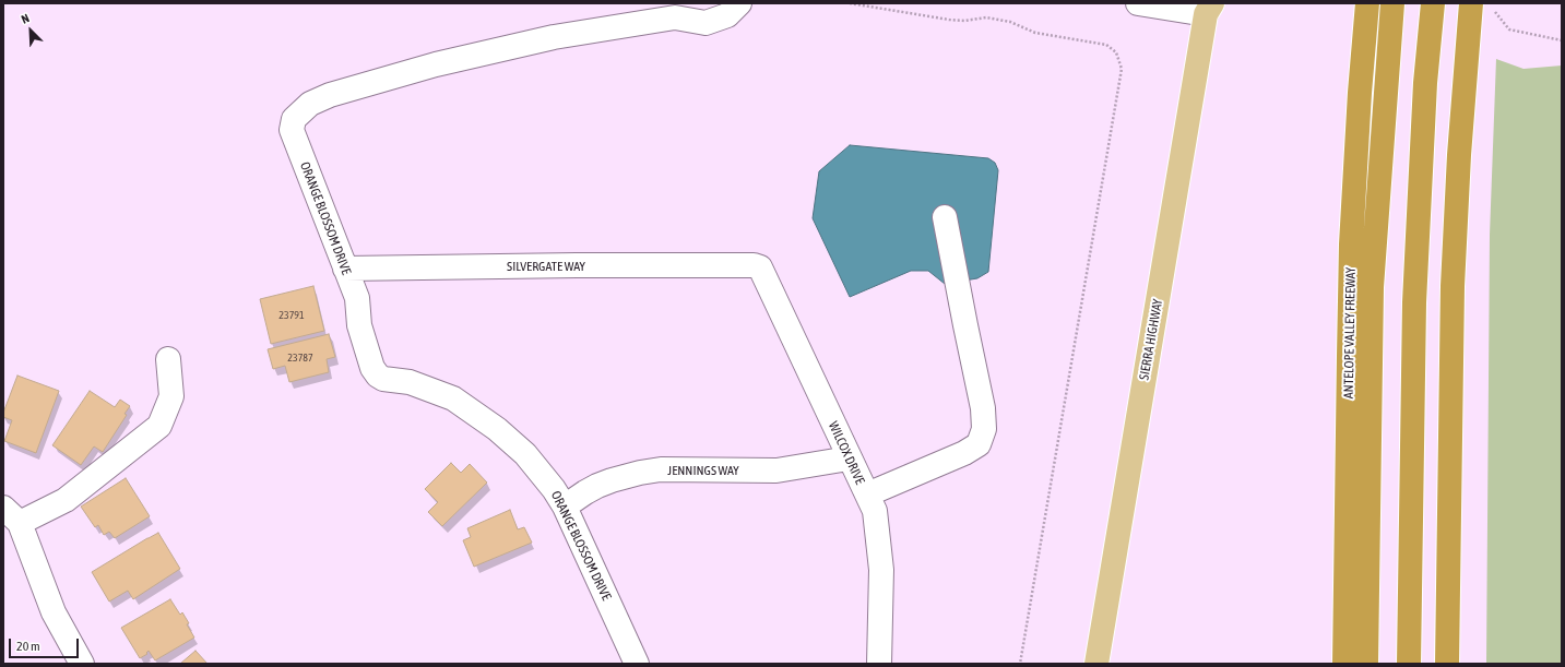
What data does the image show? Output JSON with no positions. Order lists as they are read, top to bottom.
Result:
{
  "streets": {
    "highway": ["ANTELOPE VALLEY FREEWAY"],
    "main road": ["SIERRA HIGHWAY"],
    "street": [
      "ORANGE BLOSSOM DRIVE",
      "SILVERGATE WAY",
      "WILCOX DRIVE",
      "JENNINGS WAY"
    ]
  },
  "crossings": [
    ["ORANGE BLOSSOM DRIVE", "SILVERGATE WAY"],
    ["ORANGE BLOSSOM DRIVE", "JENNINGS WAY"],
    ["SILVERGATE WAY", "WILCOX DRIVE"],
    ["WILCOX DRIVE", "JENNINGS WAY"]
  ],
  "house_numbers": ["23791", "23787"],
  "scale_bar": "20 m",
  "north": "top left"
}
